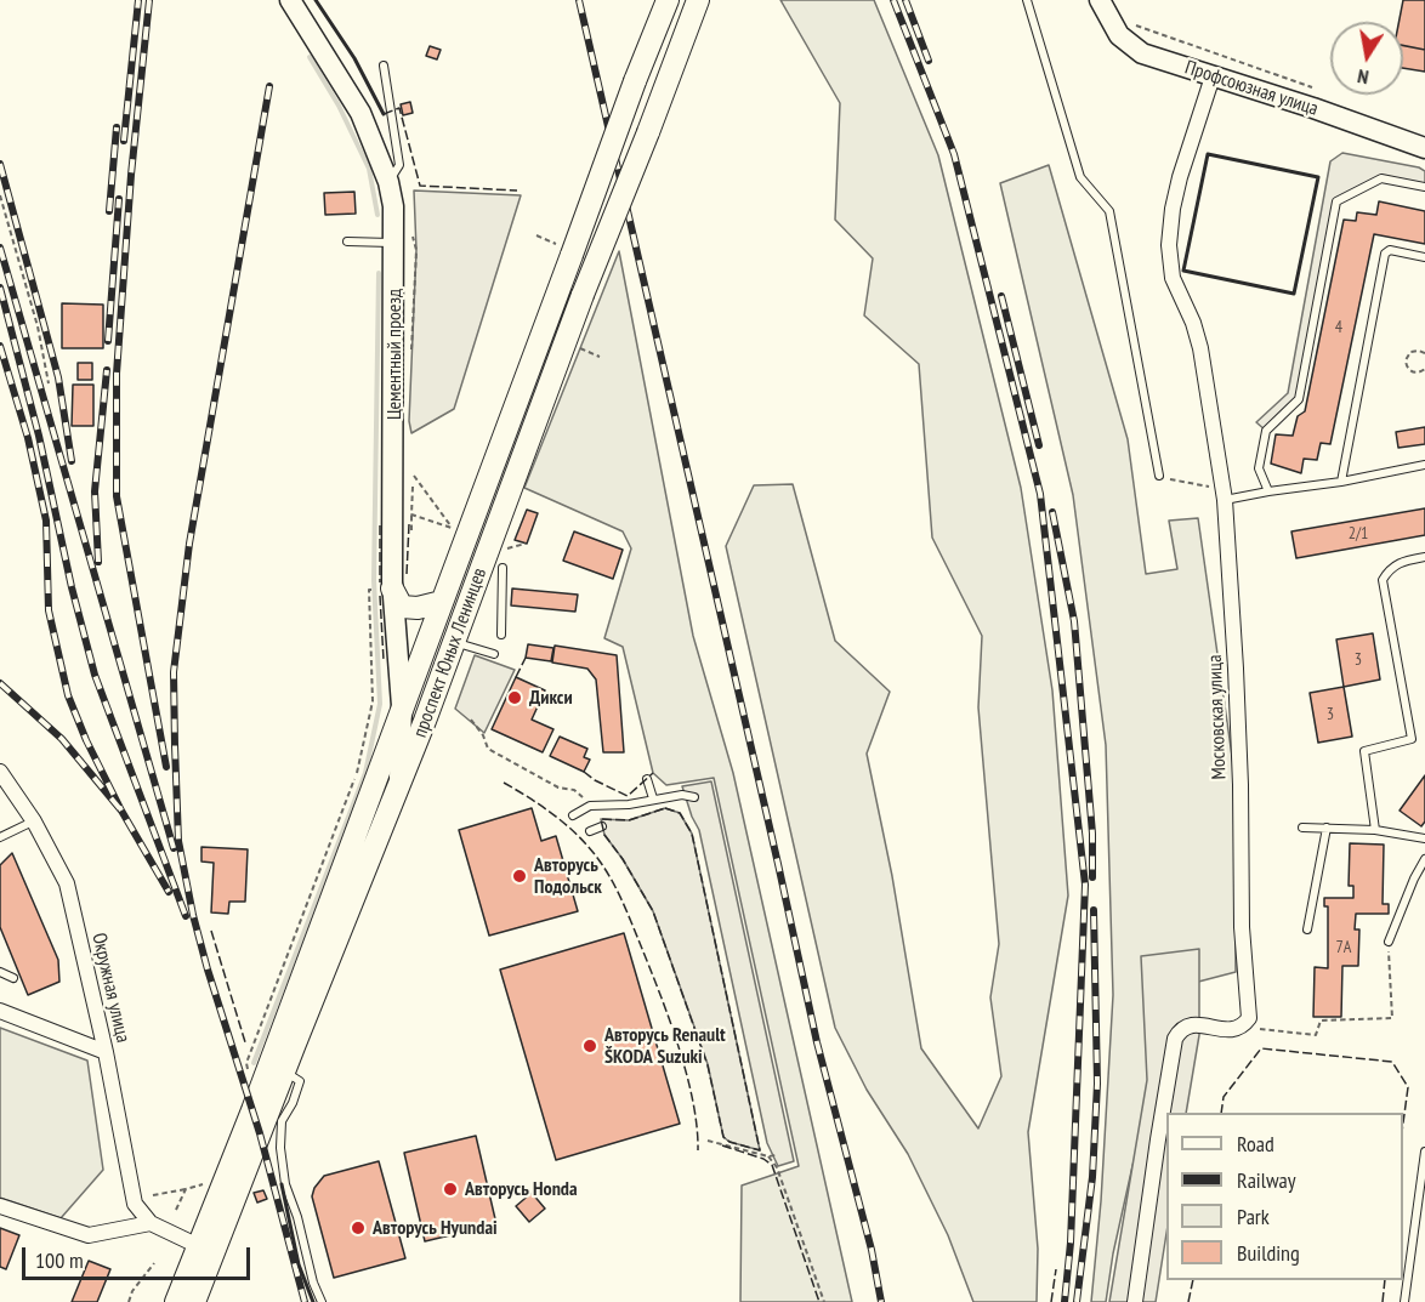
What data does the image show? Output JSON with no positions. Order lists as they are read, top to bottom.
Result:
{
  "streets": {
    "main road": ["проспект Юных Ленинцев"],
    "street": [
      "Профсоюзная улица",
      "Цементный проезд",
      "Московская улица",
      "Окружная улица"
    ]
  },
  "crossings": [
    ["Профсоюзная улица", "Московская улица"],
    ["Цементный проезд", "проспект Юных Ленинцев"]
  ],
  "places": [
    "Дикси",
    "Авторусь Подольск",
    "Авторусь Renault ŠKODA Suzuki",
    "Авторусь Honda",
    "Авторусь Hyundai"
  ],
  "house_numbers": [
    "4",
    "2/1",
    "3",
    "3",
    "7А"
  ],
  "legend": [
    "Road",
    "Railway",
    "Park",
    "Building"
  ],
  "scale_bar": "100 m",
  "north": "bottom"
}
